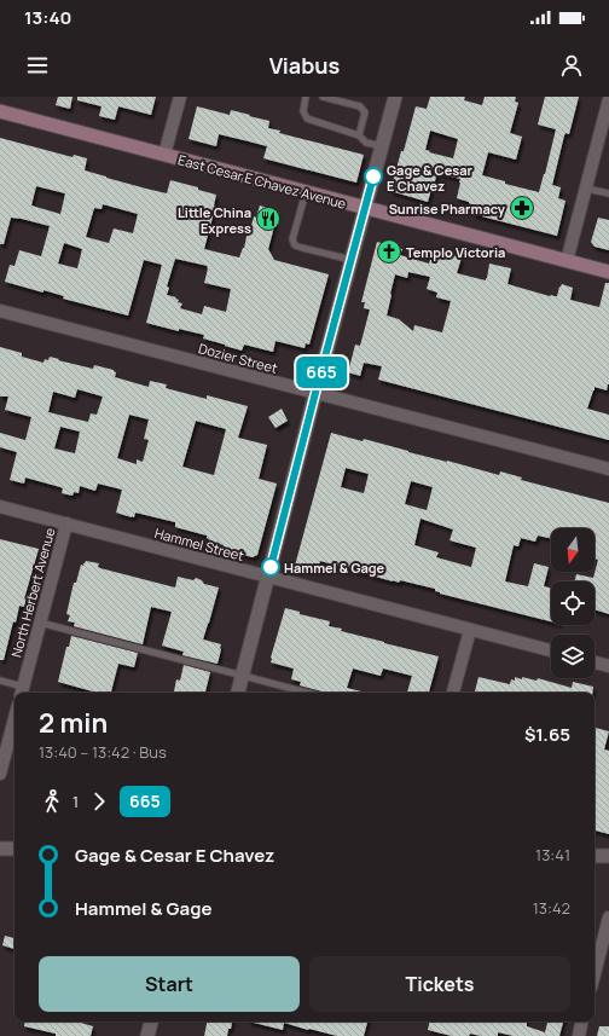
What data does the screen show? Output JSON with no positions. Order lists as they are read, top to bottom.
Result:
{
  "streets": {
    "main road": ["East Cesar E Chavez Avenue"],
    "street": ["Dozier Street", "Hammel Street", "North Herbert Avenue"]
  },
  "crossings": [
    ["Hammel Street", "North Herbert Avenue"]
  ],
  "places": {
    "other": ["Gage & Cesar E Chavez", "Hammel & Gage"],
    "pharmacy": ["Sunrise Pharmacy"],
    "restaurant": ["Little China Express"],
    "church": ["Templo Victoria"]
  },
  "lines": ["bus line 665"],
  "north": "bottom",
  "page": {
    "status": "13:40",
    "header": "Viabus",
    "on_map": "665",
    "heading": ["2 min", "13:40 – 13:42 · Bus", "$1.65"],
    "legs": ["1", "665"],
    "list": [
      {
        "name": "Gage & Cesar E Chavez",
        "value": "13:41"
      },
      {
        "name": "Hammel & Gage",
        "value": "13:42"
      }
    ],
    "buttons": ["Start", "Tickets"]
  }
}
